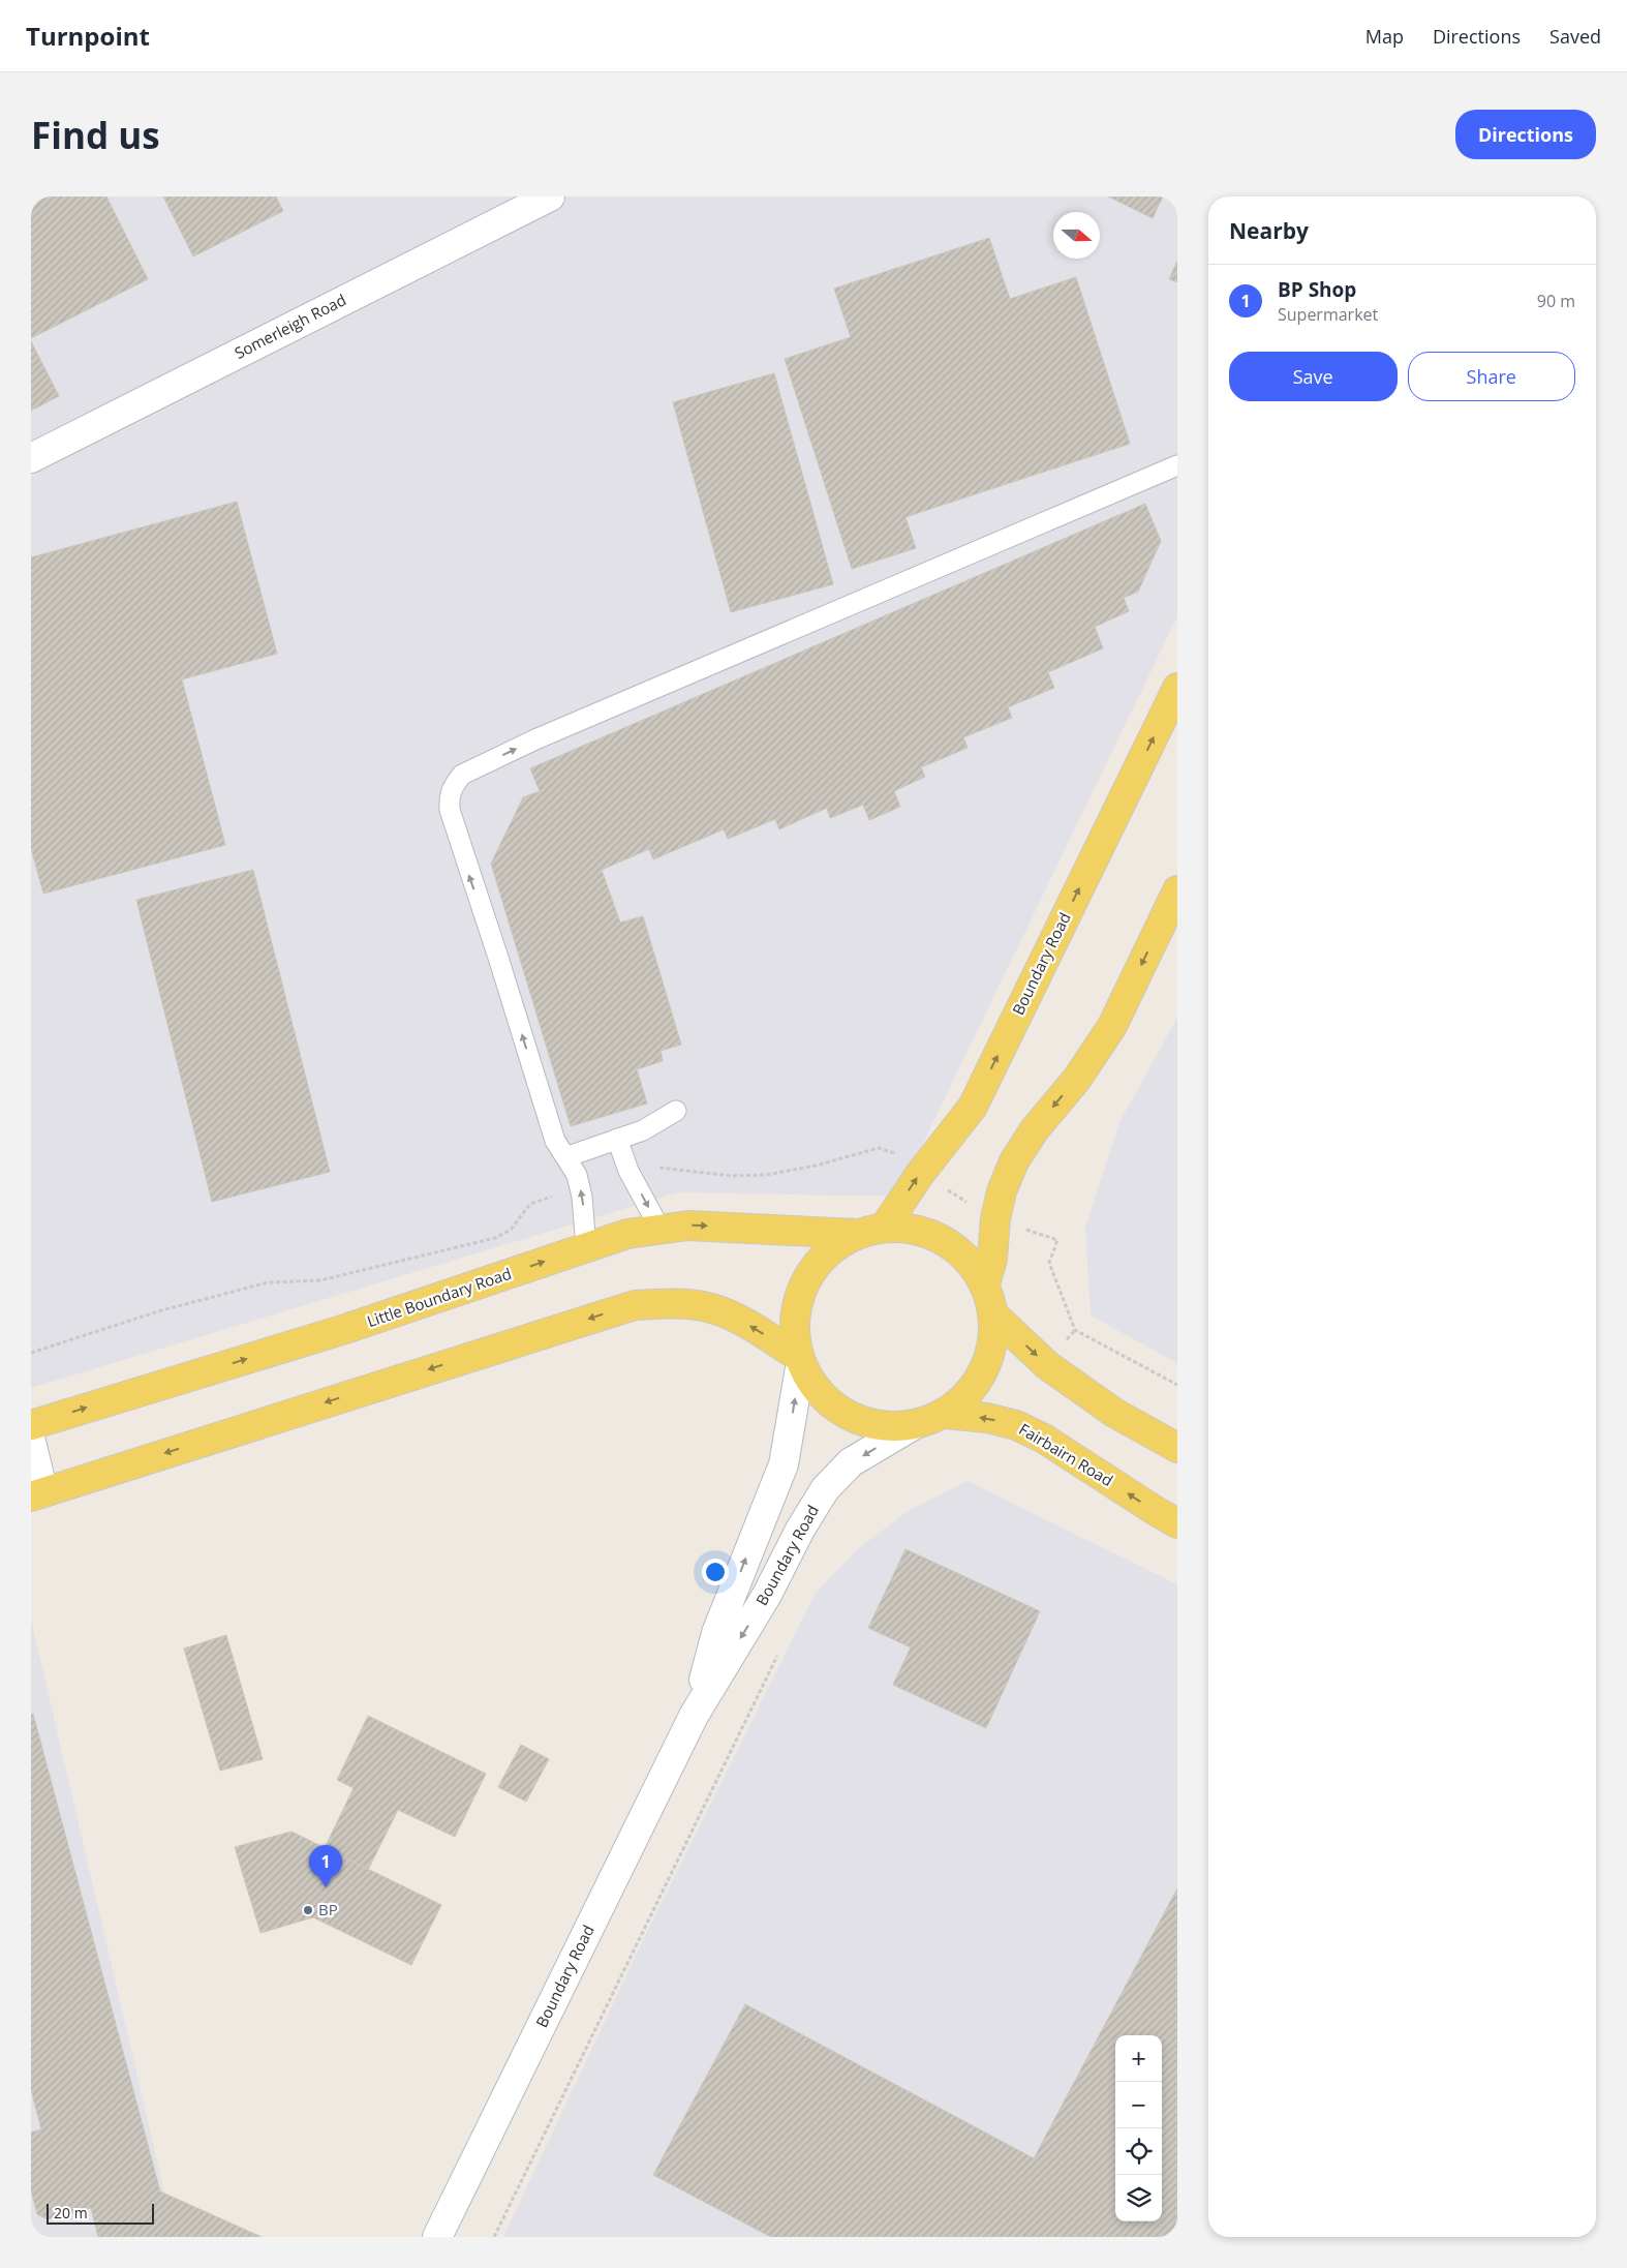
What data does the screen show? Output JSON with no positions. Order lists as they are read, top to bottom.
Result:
{
  "streets": {
    "main road": ["Boundary Road", "Little Boundary Road", "Fairbairn Road"],
    "street": ["Somerleigh Road"]
  },
  "places": ["BP"],
  "scale_bar": "20 m",
  "north": "right",
  "page": {
    "header": "Turnpoint",
    "nav": ["Map", "Directions", "Saved"],
    "buttons": [
      "Directions",
      ["Save", "Share"]
    ],
    "title": "Find us",
    "heading": "Nearby",
    "list": [
      {
        "mark": "1",
        "name": "BP Shop",
        "note": "Supermarket",
        "value": "90 m"
      }
    ],
    "pins": "1",
    "map_buttons": ["+", "−"],
    "scale": "20 m"
  }
}
